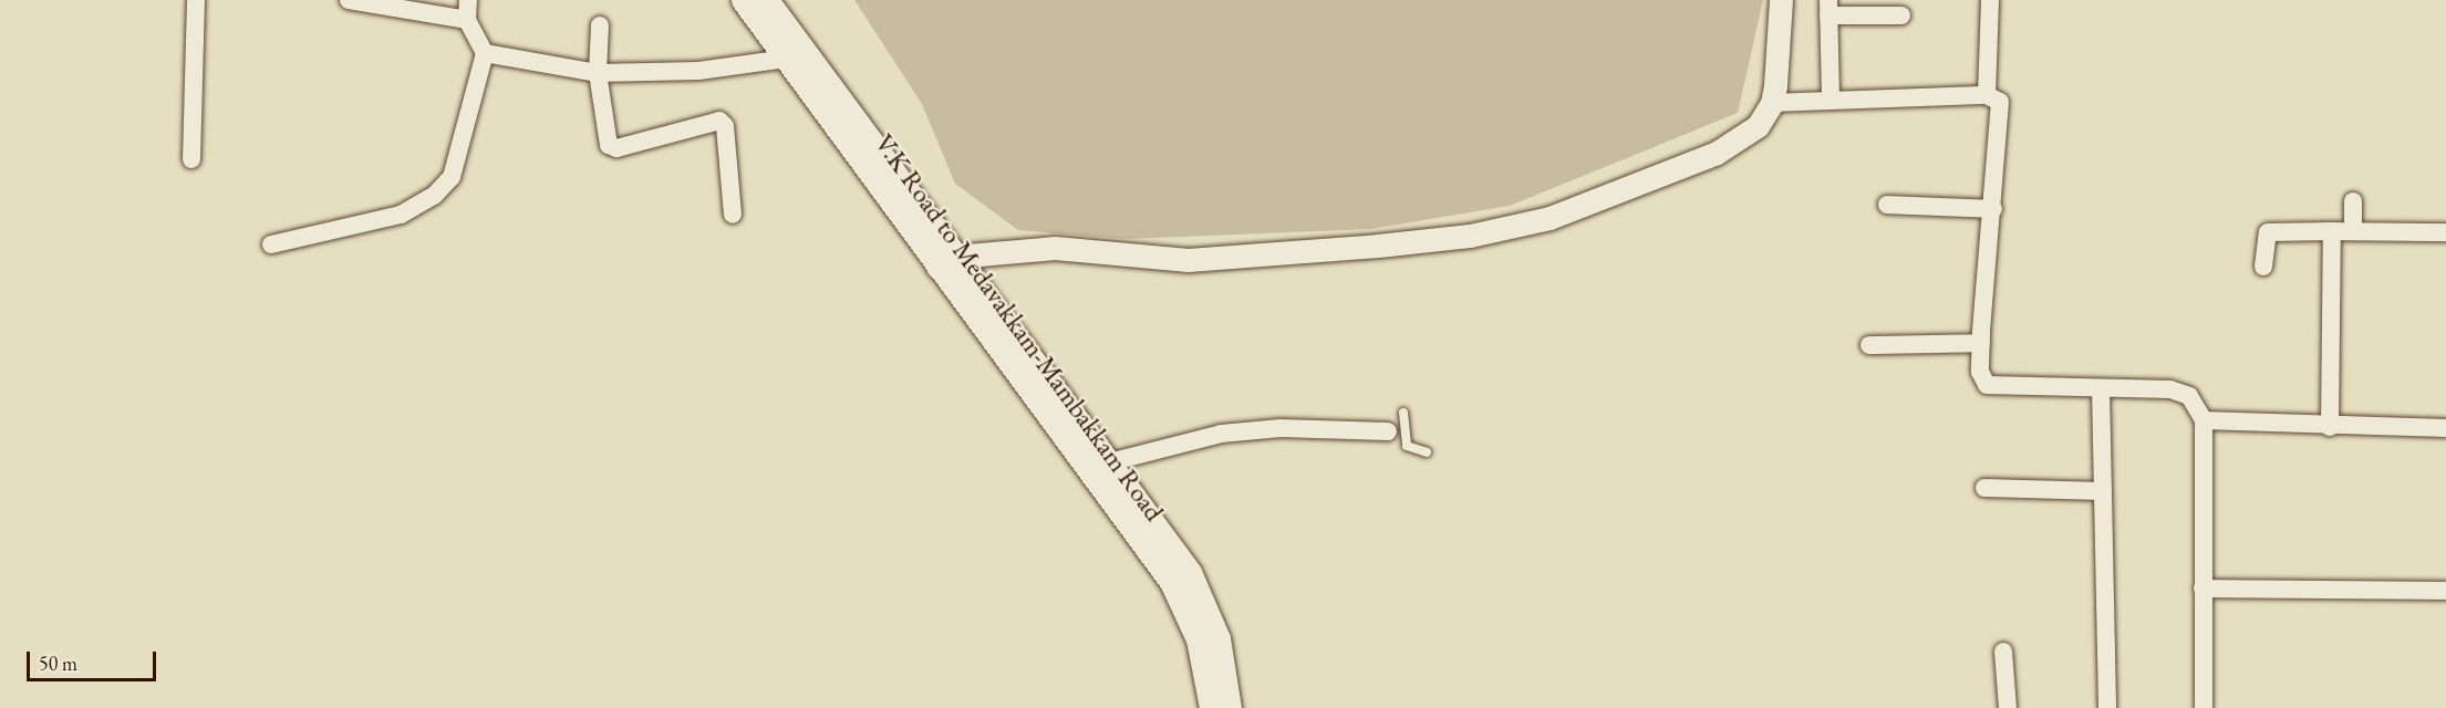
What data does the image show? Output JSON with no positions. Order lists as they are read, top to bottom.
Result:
{
  "streets": {
    "street": ["V.K Road to Medavakkam-Mambakkam Road"]
  },
  "scale_bar": "50 m"
}
